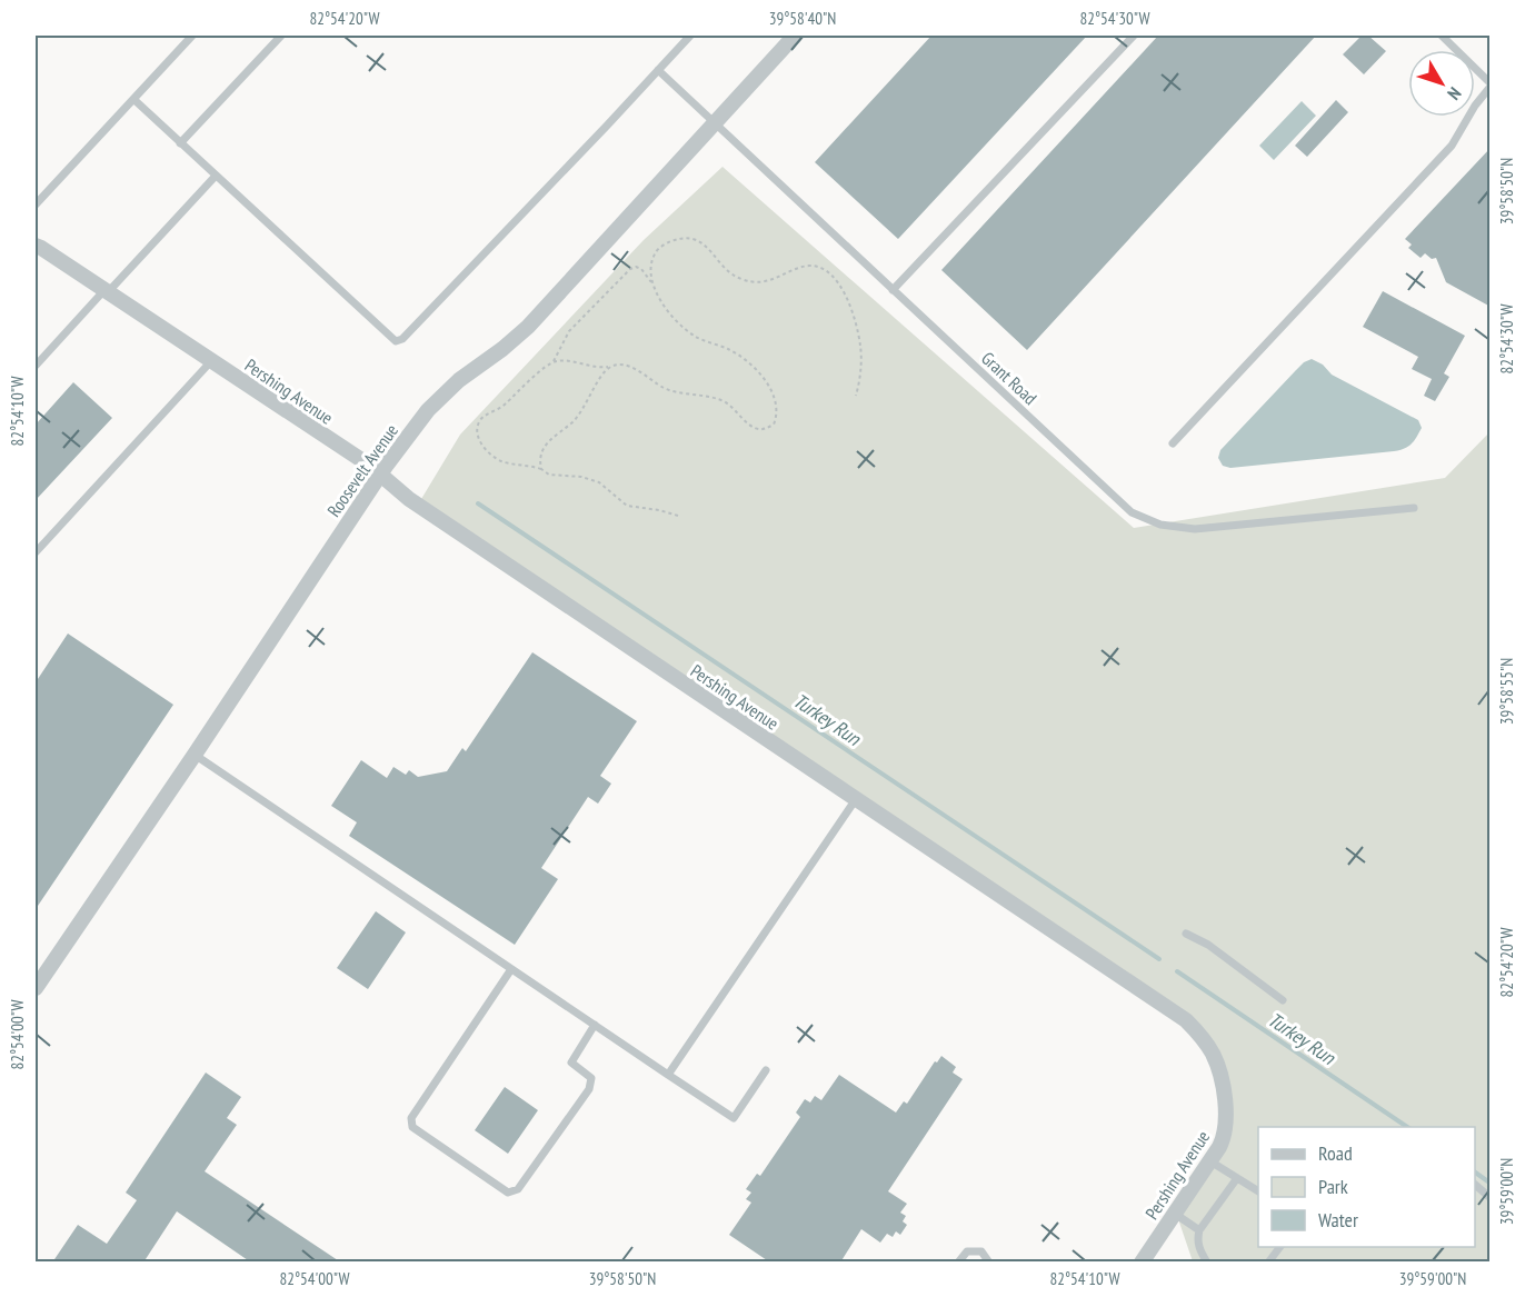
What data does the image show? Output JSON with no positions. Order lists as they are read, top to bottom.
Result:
{
  "streets": {
    "street": ["Pershing Avenue", "Roosevelt Avenue"],
    "lane": ["Grant Road"]
  },
  "crossings": [
    ["Grant Road", "Roosevelt Avenue"],
    ["Pershing Avenue", "Roosevelt Avenue"]
  ],
  "water": ["Turkey Run"],
  "legend": ["Road", "Park", "Water"],
  "north": "bottom right",
  "coordinates": [
    "82°54'20\"W",
    "39°58'40\"N",
    "82°54'30\"W",
    "39°58'50\"N",
    "82°54'10\"W",
    "39°58'55\"N",
    "82°54'00\"W",
    "39°59'00\"N"
  ]
}
